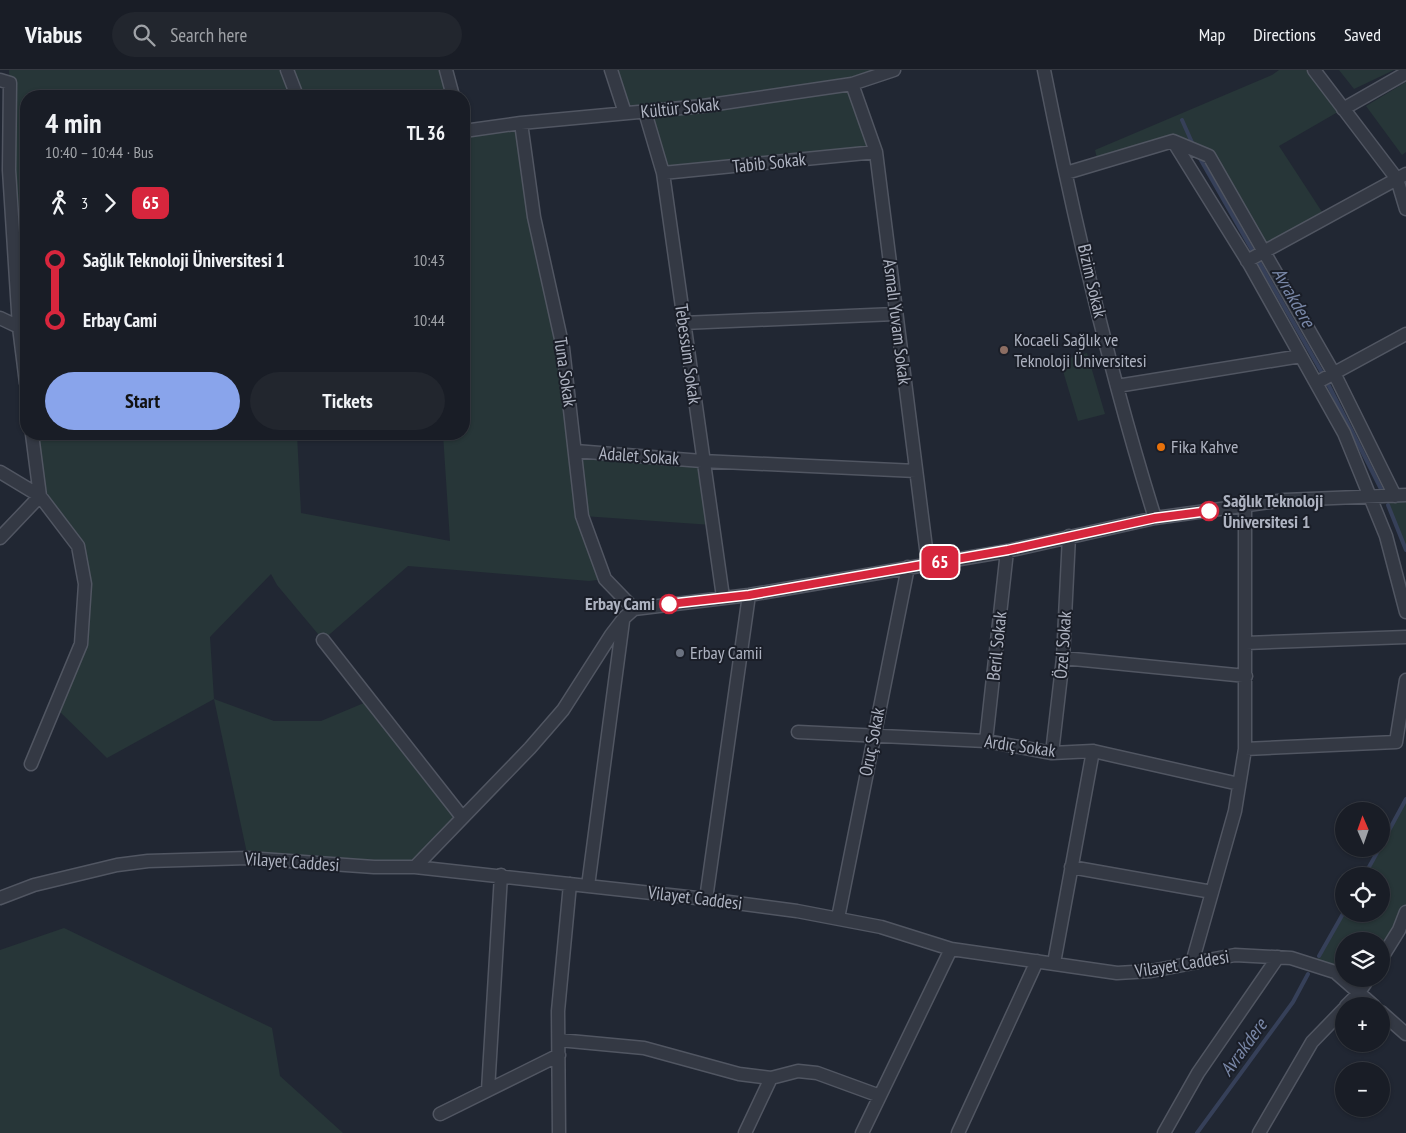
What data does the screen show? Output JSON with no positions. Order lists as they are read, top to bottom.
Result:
{
  "streets": {
    "street": [
      "Kültür Sokak",
      "Tabib Sokak",
      "Bizim Sokak",
      "Asmalı Yuvam Sokak",
      "Tebessüm Sokak",
      "Tuna Sokak",
      "Adalet Sokak",
      "Özel Sokak",
      "Beril Sokak",
      "Oruç Sokak",
      "Ardıç Sokak",
      "Vilayet Caddesi"
    ]
  },
  "crossings": [
    ["Kültür Sokak", "Asmalı Yuvam Sokak"],
    ["Kültür Sokak", "Tebessüm Sokak"],
    ["Kültür Sokak", "Tuna Sokak"],
    ["Tabib Sokak", "Asmalı Yuvam Sokak"],
    ["Tabib Sokak", "Tebessüm Sokak"],
    ["Asmalı Yuvam Sokak", "Adalet Sokak"],
    ["Tebessüm Sokak", "Adalet Sokak"],
    ["Tuna Sokak", "Adalet Sokak"],
    ["Özel Sokak", "Ardıç Sokak"],
    ["Beril Sokak", "Ardıç Sokak"],
    ["Oruç Sokak", "Ardıç Sokak"],
    ["Oruç Sokak", "Vilayet Caddesi"]
  ],
  "water": ["Avrakdere"],
  "places": [
    "Kocaeli Sağlık ve Teknoloji Üniversitesi",
    "Fika Kahve",
    "Sağlık Teknoloji Üniversitesi 1",
    "Erbay Cami",
    "Erbay Camii"
  ],
  "lines": ["bus line 65"],
  "north": "top",
  "page": {
    "header": "Viabus",
    "search": "Search here",
    "nav": ["Map", "Directions", "Saved"],
    "on_map": "65",
    "heading": ["4 min", "10:40 – 10:44 · Bus", "TL 36"],
    "legs": ["3", "65"],
    "list": [
      {
        "name": "Sağlık Teknoloji Üniversitesi 1",
        "value": "10:43"
      },
      {
        "name": "Erbay Cami",
        "value": "10:44"
      }
    ],
    "buttons": ["Start", "Tickets"],
    "map_buttons": ["+", "−"]
  }
}
